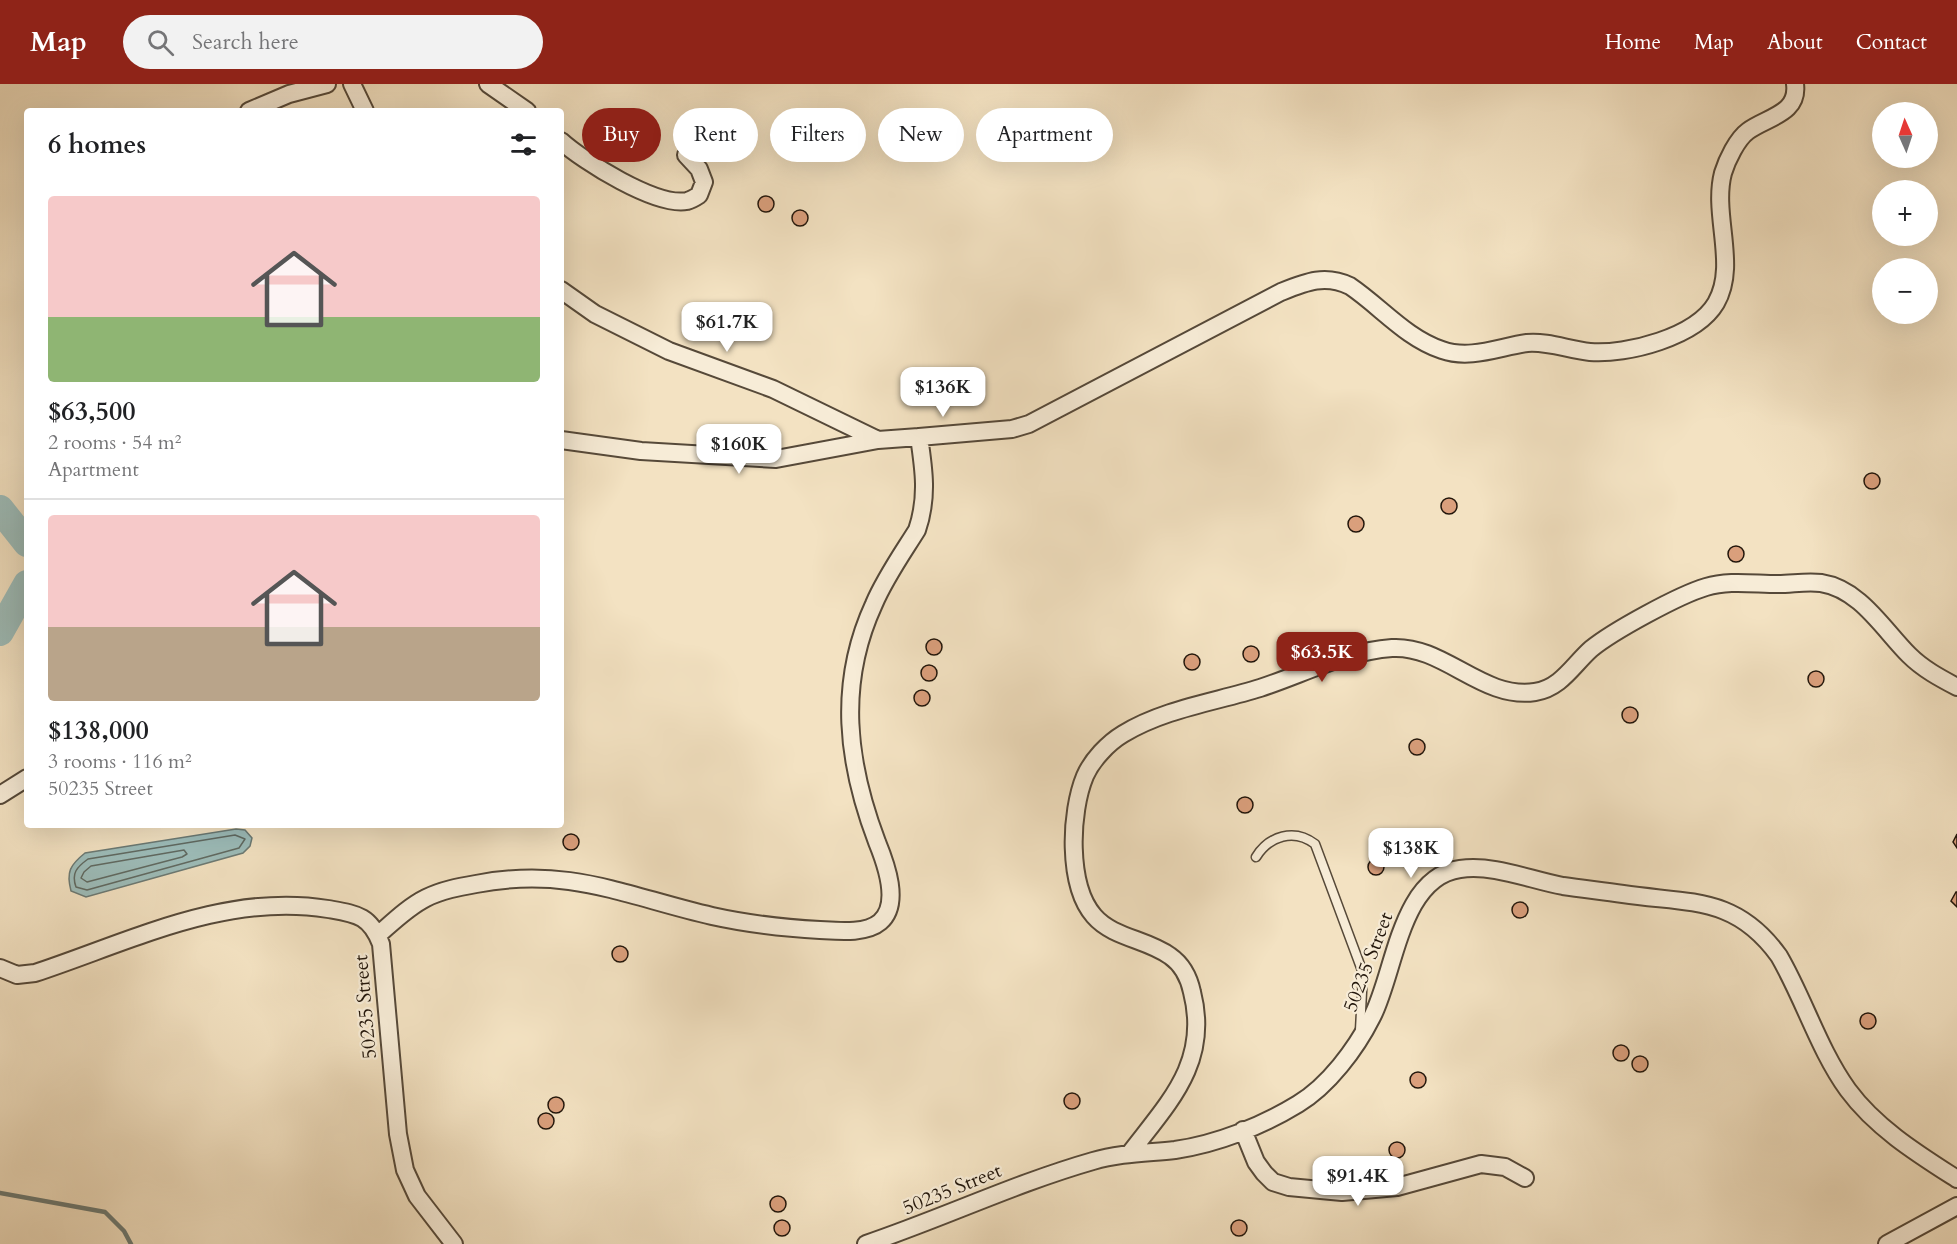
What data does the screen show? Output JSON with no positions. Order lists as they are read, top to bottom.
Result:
{
  "streets": {
    "street": ["50235 Street"]
  },
  "north": "top",
  "page": {
    "header": "Map",
    "search": "Search here",
    "nav": [
      "Home",
      "Map",
      "About",
      "Contact"
    ],
    "map_buttons": ["+", "−"],
    "chip": [
      "Buy",
      "Rent",
      "Filters",
      "New",
      "Apartment"
    ],
    "heading": "6 homes",
    "list": [
      {
        "name": "$63,500",
        "note": "2 rooms · 54 m² · Apartment"
      },
      {
        "name": "$138,000",
        "note": "3 rooms · 116 m² · 50235 Street"
      }
    ],
    "price": [
      "$61.7K",
      "$136K",
      "$160K",
      "$63.5K",
      "$138K",
      "$91.4K"
    ]
  }
}
